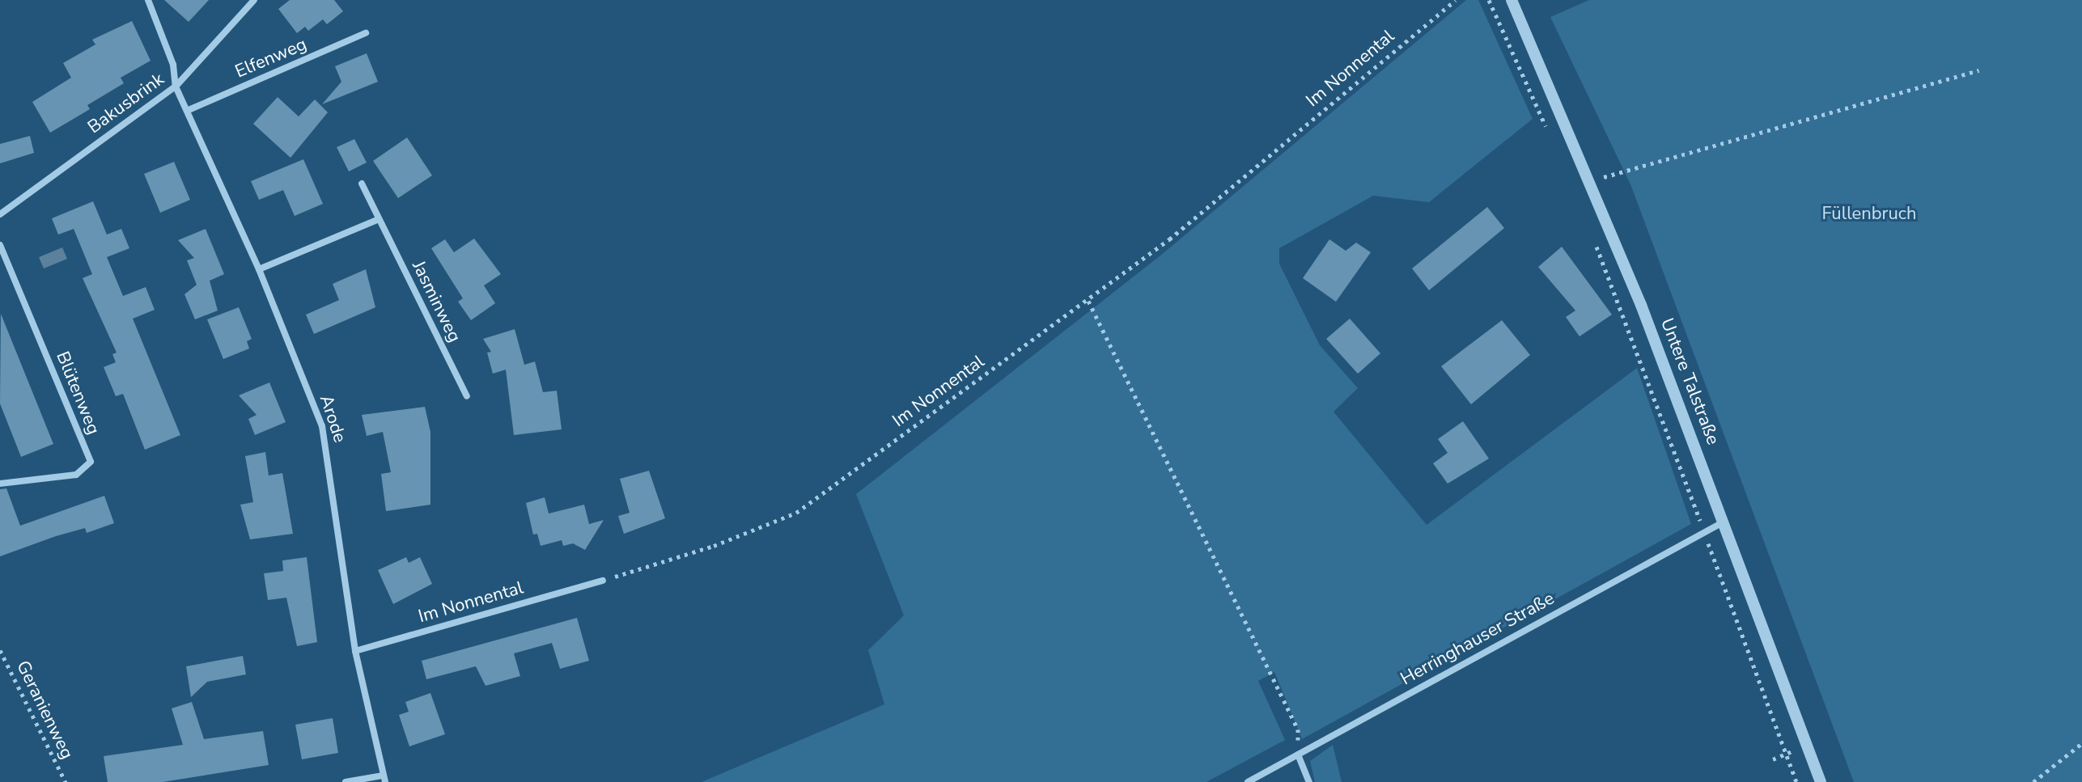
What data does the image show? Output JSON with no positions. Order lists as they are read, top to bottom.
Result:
{
  "streets": {
    "street": [
      "Elfenweg",
      "Im Nonnental",
      "Bakusbrink",
      "Jasminweg",
      "Untere Talstraße",
      "Blütenweg",
      "Arode",
      "Herringhauser Straße"
    ],
    "path": ["Geranienweg"]
  },
  "crossings": [
    ["Elfenweg", "Arode"],
    ["Im Nonnental", "Arode"],
    ["Bakusbrink", "Arode"],
    ["Untere Talstraße", "Herringhauser Straße"]
  ],
  "parks": ["Füllenbruch"]
}
